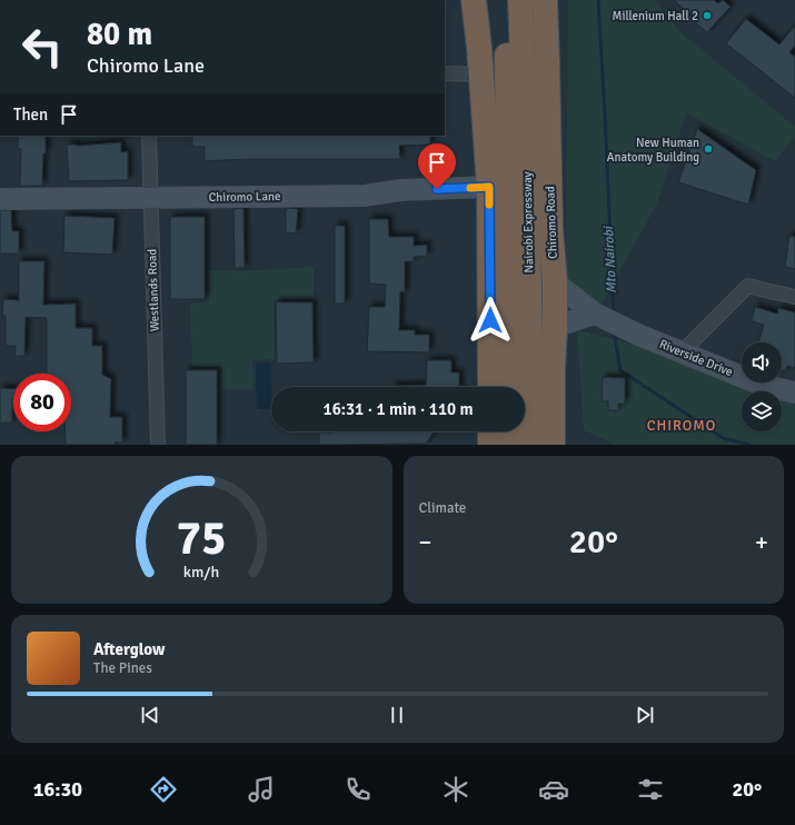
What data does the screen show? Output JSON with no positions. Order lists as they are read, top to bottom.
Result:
{
  "streets": {
    "highway": ["Nairobi Expressway", "Chiromo Road"],
    "street": ["Chiromo Lane", "Westlands Road", "Riverside Drive"]
  },
  "crossings": [
    ["Chiromo Lane", "Westlands Road"],
    ["Chiromo Road", "Riverside Drive"]
  ],
  "districts": ["CHIROMO"],
  "water": ["Mto Nairobi"],
  "places": ["Millenium Hall 2", "New Human Anatomy Building"],
  "page": {
    "turn": ["80 m", "Chiromo Lane"],
    "then": "Then",
    "limit": "80",
    "trip": "16:31 · 1 min · 110 m",
    "tile": "Climate",
    "heat": ["−", "20°", "+"],
    "song": ["Afterglow", "The Pines"],
    "tabs": ["16:30", "20°"],
    "gauge": ["75", "km/h"]
  }
}
